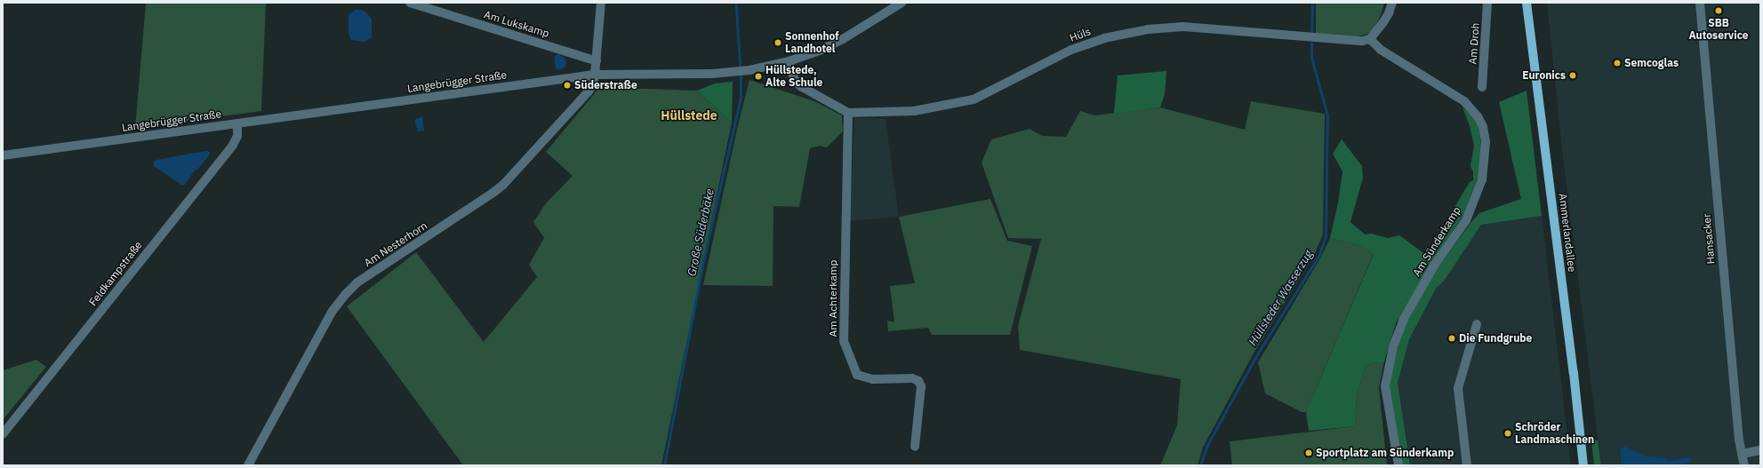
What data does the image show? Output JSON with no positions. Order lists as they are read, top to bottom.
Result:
{
  "streets": {
    "main road": ["Ammerlandallee"],
    "street": [
      "Am Lukskamp",
      "Hüls",
      "Am Droh",
      "Langebrügger Straße",
      "Hansacker",
      "Am Sünderkamp",
      "Am Nesterhorn",
      "Feldkampstraße",
      "Am Achterkamp"
    ]
  },
  "crossings": [
    ["Hüls", "Am Sünderkamp"],
    ["Hüls", "Am Achterkamp"],
    ["Langebrügger Straße", "Am Nesterhorn"],
    ["Langebrügger Straße", "Feldkampstraße"]
  ],
  "districts": ["Hüllstede"],
  "water": ["Große Süderbäke", "Hüllsteder Wasserzug"],
  "places": [
    "SBB Autoservice",
    "Sonnenhof Landhotel",
    "Semcoglas",
    "Euronics",
    "Hüllstede, Alte Schule",
    "Süderstraße",
    "Die Fundgrube",
    "Schröder Landmaschinen",
    "Sportplatz am Sünderkamp"
  ]
}
